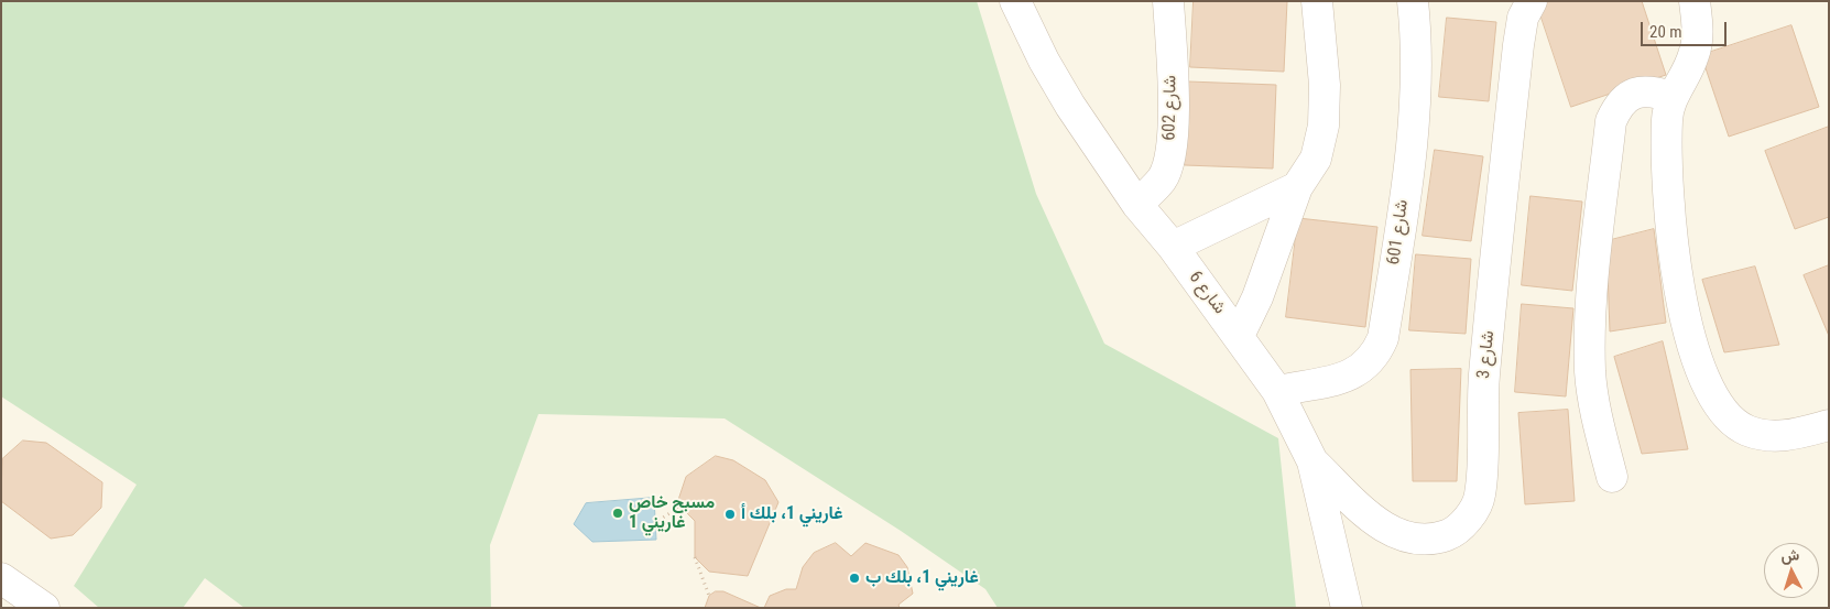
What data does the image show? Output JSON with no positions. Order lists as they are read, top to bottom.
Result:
{
  "streets": {
    "street": [
      "شارع 602",
      "شارع 601",
      "شارع 6",
      "شارع 3"
    ]
  },
  "crossings": [
    ["شارع 602", "شارع 6"],
    ["شارع 601", "شارع 6"],
    ["شارع 6", "شارع 3"]
  ],
  "places": ["مسبح خاص غاريني 1", "غاريني 1، بلك أ", "غاريني 1، بلك ب"],
  "scale_bar": "20 m",
  "north": "top"
}
